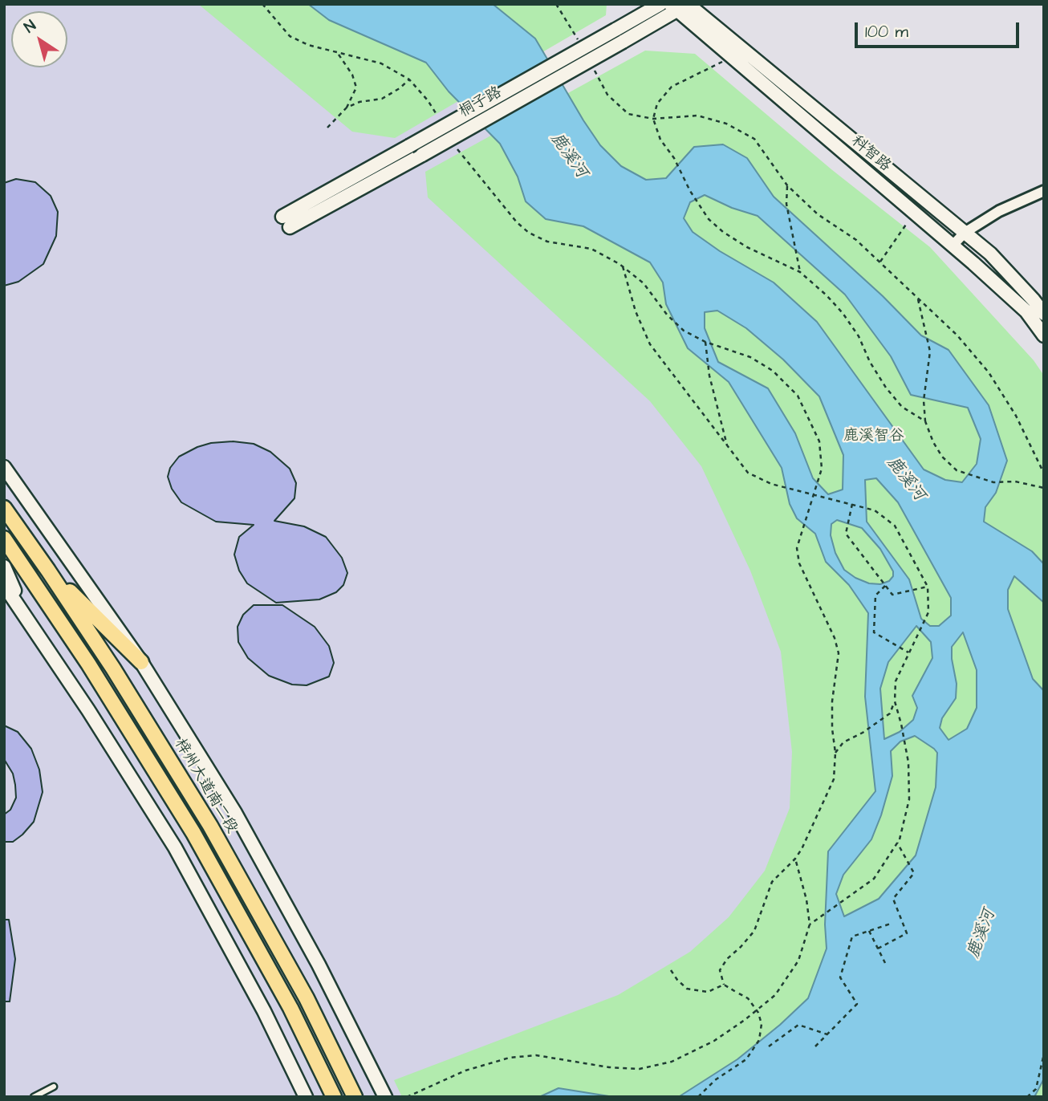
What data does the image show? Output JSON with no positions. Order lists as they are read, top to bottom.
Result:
{
  "streets": {
    "main road": ["桐子路", "科智路", "梓州大道南二段"]
  },
  "crossings": [
    ["桐子路", "科智路"]
  ],
  "water": ["鹿溪河"],
  "parks": ["鹿溪智谷"],
  "scale_bar": "100 m",
  "north": "top left"
}
